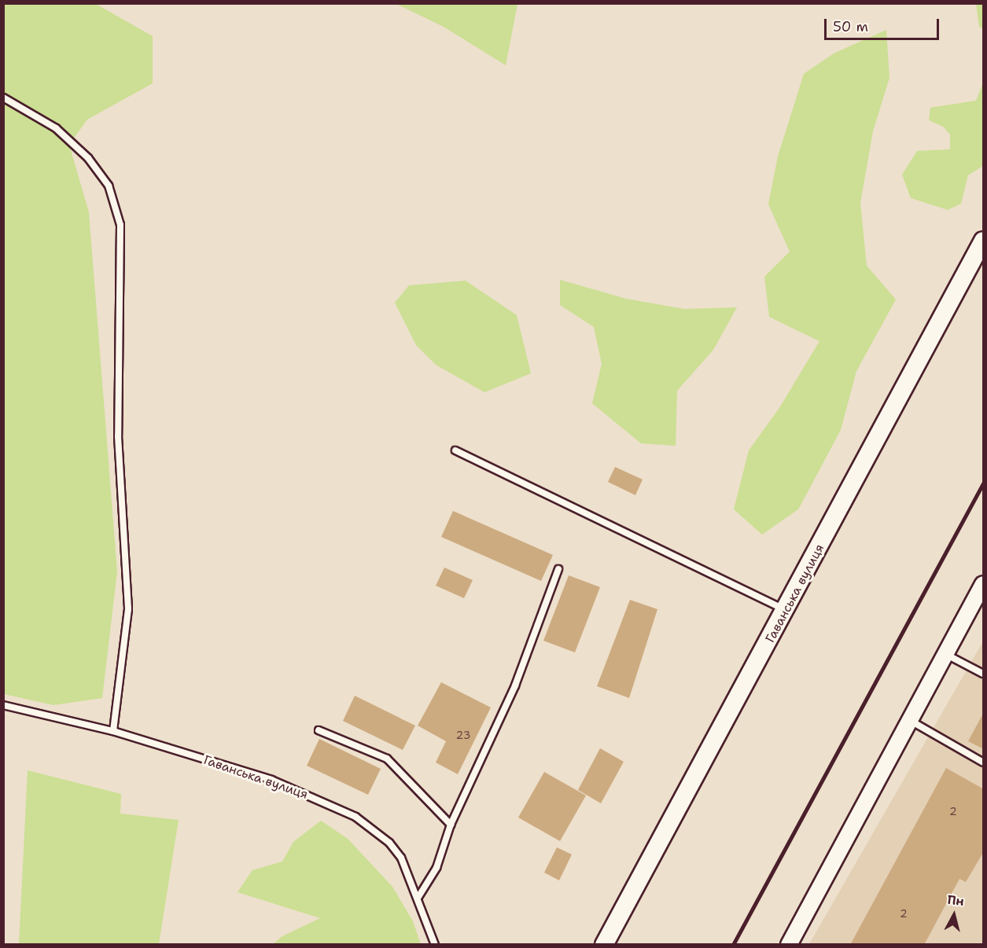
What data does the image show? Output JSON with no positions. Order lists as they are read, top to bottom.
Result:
{
  "streets": {
    "main road": ["Гаванська вулиця"]
  },
  "house_numbers": ["23", "2", "2"],
  "scale_bar": "50 m",
  "north": "top"
}
